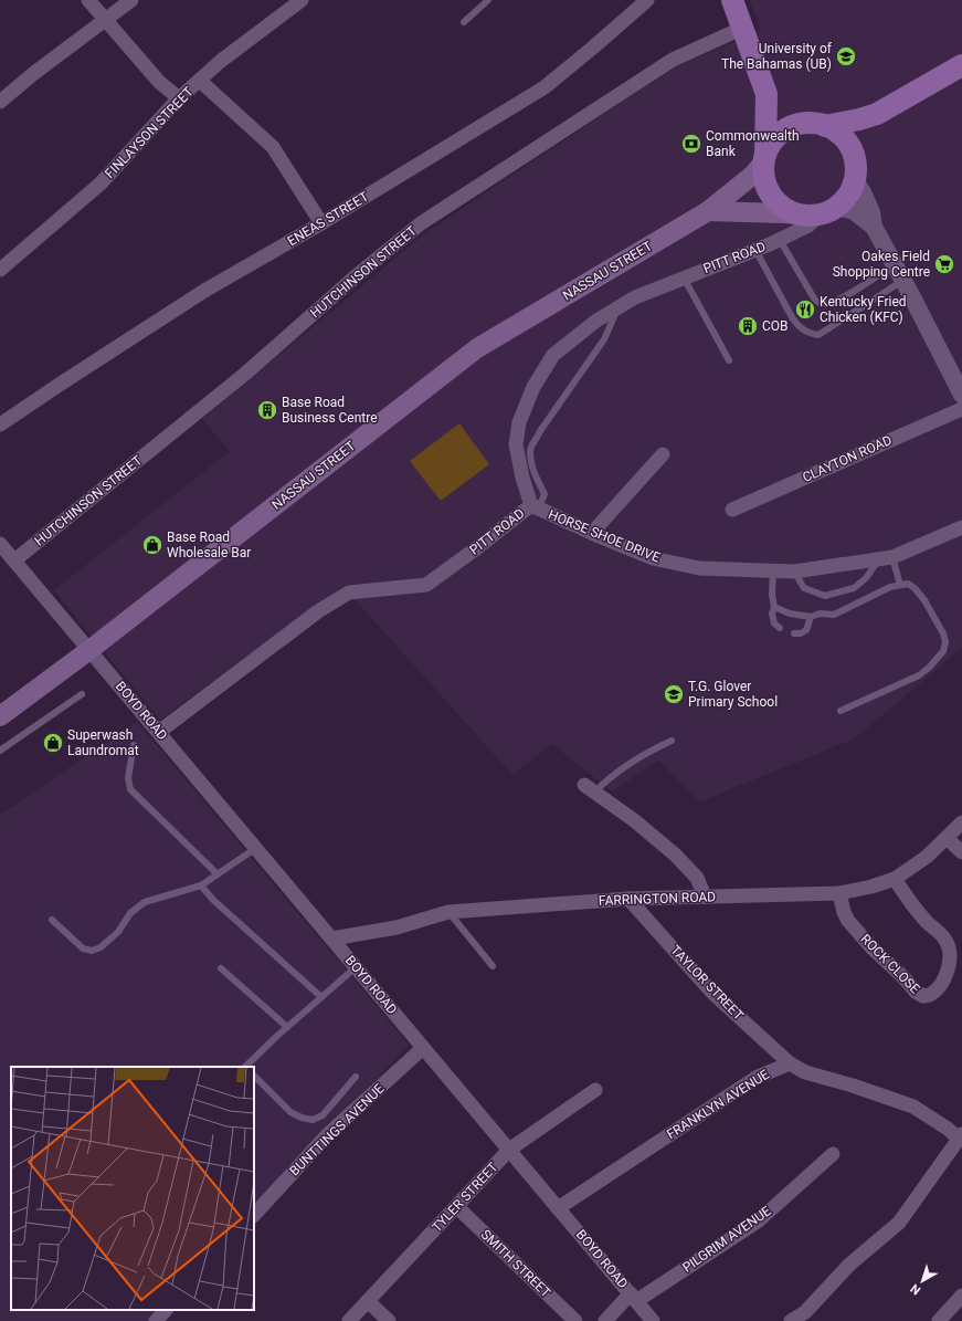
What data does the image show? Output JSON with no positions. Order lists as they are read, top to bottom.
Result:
{
  "streets": {
    "main road": ["NASSAU STREET"],
    "street": [
      "FINLAYSON STREET",
      "ENEAS STREET",
      "PITT ROAD",
      "HUTCHINSON STREET",
      "CLAYTON ROAD",
      "HORSE SHOE DRIVE",
      "BOYD ROAD",
      "FARRINGTON ROAD",
      "ROCK CLOSE",
      "TAYLOR STREET",
      "FRANKLYN AVENUE",
      "BUNTTINGS AVENUE",
      "TYLER STREET",
      "PILGRIM AVENUE",
      "SMITH STREET"
    ]
  },
  "crossings": [
    ["PITT ROAD", "NASSAU STREET"],
    ["PITT ROAD", "HORSE SHOE DRIVE"],
    ["PITT ROAD", "BOYD ROAD"],
    ["NASSAU STREET", "BOYD ROAD"],
    ["HUTCHINSON STREET", "BOYD ROAD"],
    ["BOYD ROAD", "FARRINGTON ROAD"],
    ["BOYD ROAD", "FRANKLYN AVENUE"],
    ["BOYD ROAD", "BUNTTINGS AVENUE"],
    ["BOYD ROAD", "TYLER STREET"],
    ["BOYD ROAD", "PILGRIM AVENUE"],
    ["FARRINGTON ROAD", "ROCK CLOSE"],
    ["FARRINGTON ROAD", "TAYLOR STREET"],
    ["TAYLOR STREET", "FRANKLYN AVENUE"],
    ["TYLER STREET", "SMITH STREET"]
  ],
  "places": {
    "school or university": ["University of The Bahamas (UB)", "T.G. Glover Primary School"],
    "bank": ["Commonwealth Bank"],
    "supermarket": ["Oakes Field Shopping Centre"],
    "restaurant": ["Kentucky Fried Chicken (KFC)"],
    "building": ["COB", "Base Road Business Centre"],
    "shop": ["Base Road Wholesale Bar", "Superwash Laundromat"]
  },
  "north": "bottom left"
}
